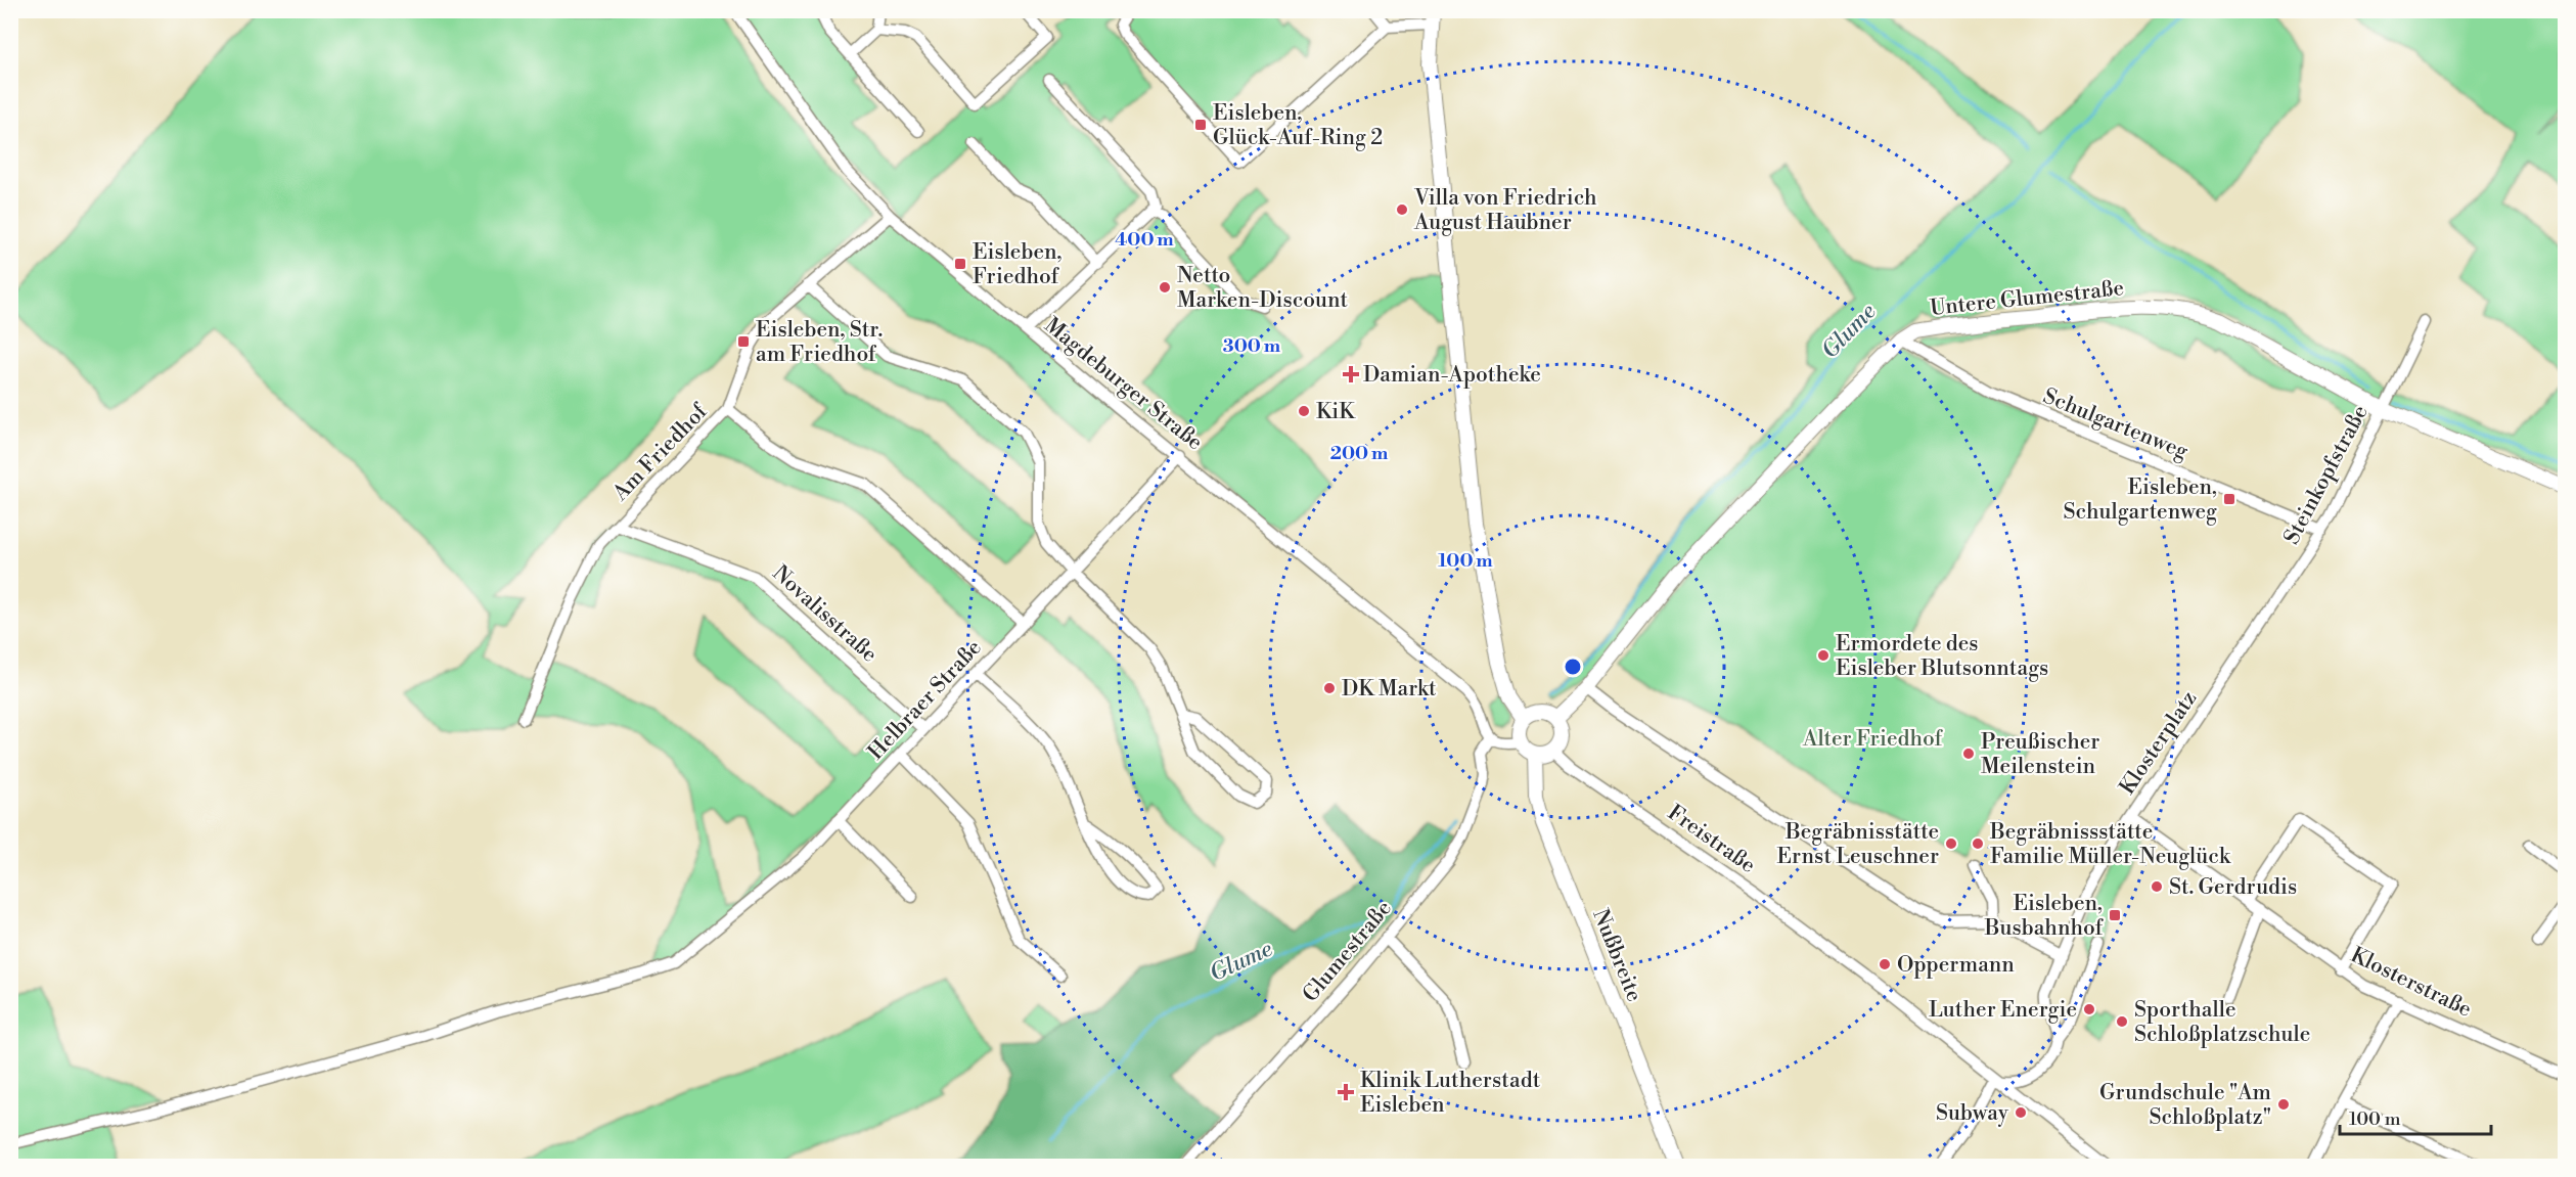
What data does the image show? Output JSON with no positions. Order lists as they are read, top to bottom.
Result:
{
  "streets": {
    "main road": ["Untere Glumestraße", "Nußbreite"],
    "street": [
      "Magdeburger Straße",
      "Schulgartenweg",
      "Am Friedhof",
      "Steinkopfstraße",
      "Novalisstraße",
      "Helbraer Straße",
      "Klosterplatz",
      "Freistraße",
      "Glumestraße",
      "Klosterstraße"
    ]
  },
  "crossings": [
    ["Untere Glumestraße", "Schulgartenweg"],
    ["Untere Glumestraße", "Steinkopfstraße"],
    ["Magdeburger Straße", "Am Friedhof"],
    ["Magdeburger Straße", "Helbraer Straße"],
    ["Magdeburger Straße", "Glumestraße"],
    ["Schulgartenweg", "Steinkopfstraße"],
    ["Am Friedhof", "Novalisstraße"],
    ["Steinkopfstraße", "Klosterplatz"],
    ["Novalisstraße", "Helbraer Straße"],
    ["Klosterplatz", "Klosterstraße"],
    ["Freistraße", "Nußbreite"]
  ],
  "water": ["Glume"],
  "parks": ["Alter Friedhof"],
  "places": {
    "transit": [
      "Eisleben, Glück-Auf-Ring 2",
      "Eisleben, Friedhof",
      "Eisleben, Str. am Friedhof",
      "Eisleben, Schulgartenweg",
      "Eisleben, Busbahnhof"
    ],
    "other": [
      "Villa von Friedrich August Haubner",
      "Netto Marken-Discount",
      "KiK",
      "Ermordete des Eisleber Blutsonntags",
      "DK Markt",
      "Preußischer Meilenstein",
      "Begräbnisstätte Ernst Leuschner",
      "Begräbnissstätte Familie Müller-Neuglück",
      "St. Gerdrudis",
      "Oppermann",
      "Luther Energie",
      "Sporthalle Schloßplatzschule",
      "Grundschule \"Am Schloßplatz\"",
      "Subway"
    ],
    "health": ["Damian-Apotheke", "Klinik Lutherstadt Eisleben"]
  },
  "scale_bar": "100 m",
  "rings": [
    "400 m",
    "300 m",
    "200 m",
    "100 m"
  ]
}
